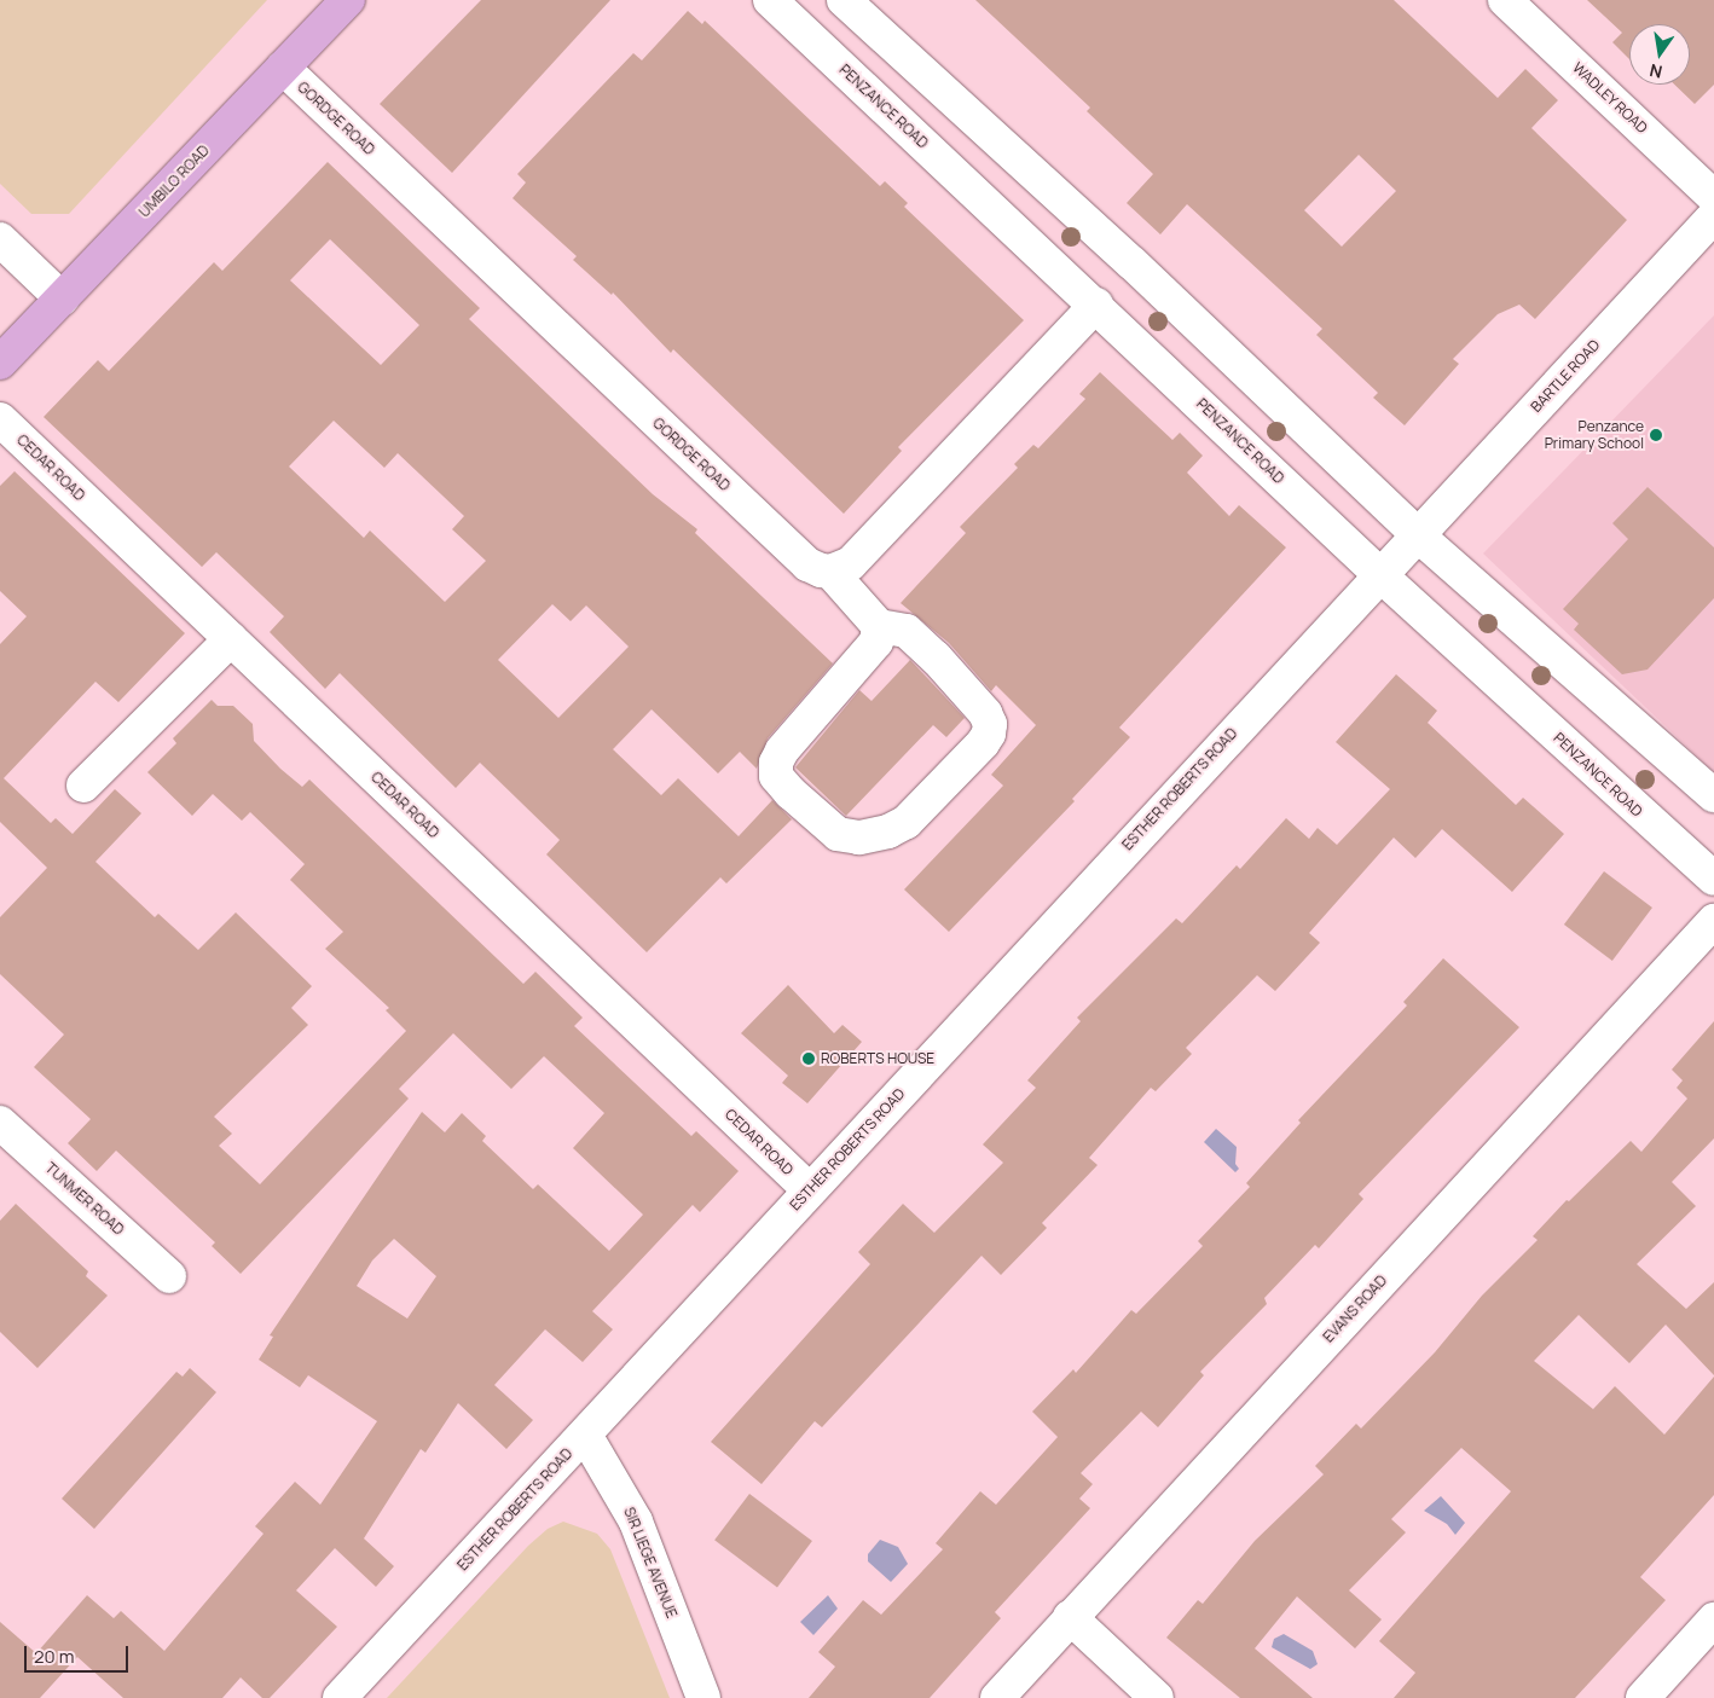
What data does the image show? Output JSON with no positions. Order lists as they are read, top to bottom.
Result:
{
  "streets": {
    "main road": ["UMBILO ROAD"],
    "street": [
      "WADLEY ROAD",
      "PENZANCE ROAD",
      "GORDGE ROAD",
      "BARTLE ROAD",
      "CEDAR ROAD",
      "ESTHER ROBERTS ROAD",
      "TUNMER ROAD",
      "EVANS ROAD",
      "SIR LIEGE AVENUE"
    ]
  },
  "crossings": [
    ["PENZANCE ROAD", "BARTLE ROAD"],
    ["PENZANCE ROAD", "ESTHER ROBERTS ROAD"],
    ["GORDGE ROAD", "UMBILO ROAD"],
    ["BARTLE ROAD", "ESTHER ROBERTS ROAD"],
    ["CEDAR ROAD", "ESTHER ROBERTS ROAD"],
    ["ESTHER ROBERTS ROAD", "SIR LIEGE AVENUE"]
  ],
  "places": ["Penzance Primary School", "ROBERTS HOUSE"],
  "scale_bar": "20 m",
  "north": "bottom"
}
